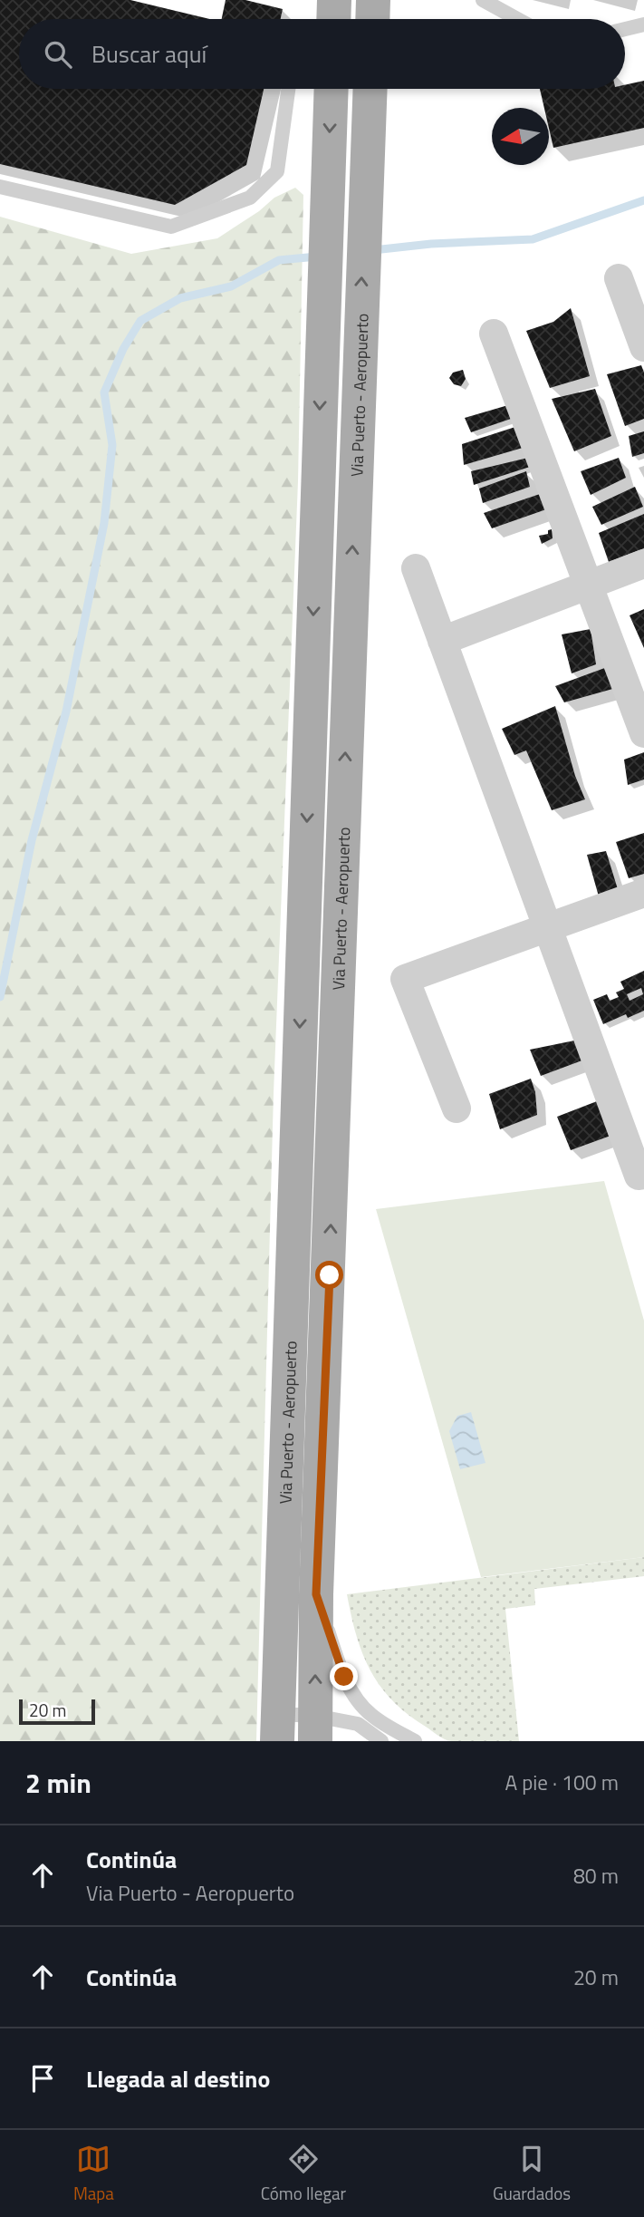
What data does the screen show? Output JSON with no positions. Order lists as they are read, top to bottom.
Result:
{
  "streets": {
    "main road": ["Via Puerto - Aeropuerto"]
  },
  "scale_bar": "20 m",
  "north": "left",
  "page": {
    "search": "Buscar aquí",
    "scale": "20 m",
    "heading": ["2 min", "A pie · 100 m"],
    "list": [
      ["Continúa", "Via Puerto - Aeropuerto", "80 m"],
      ["Continúa", "20 m"],
      "Llegada al destino"
    ],
    "nav": ["Mapa", "Cómo llegar", "Guardados"]
  }
}
